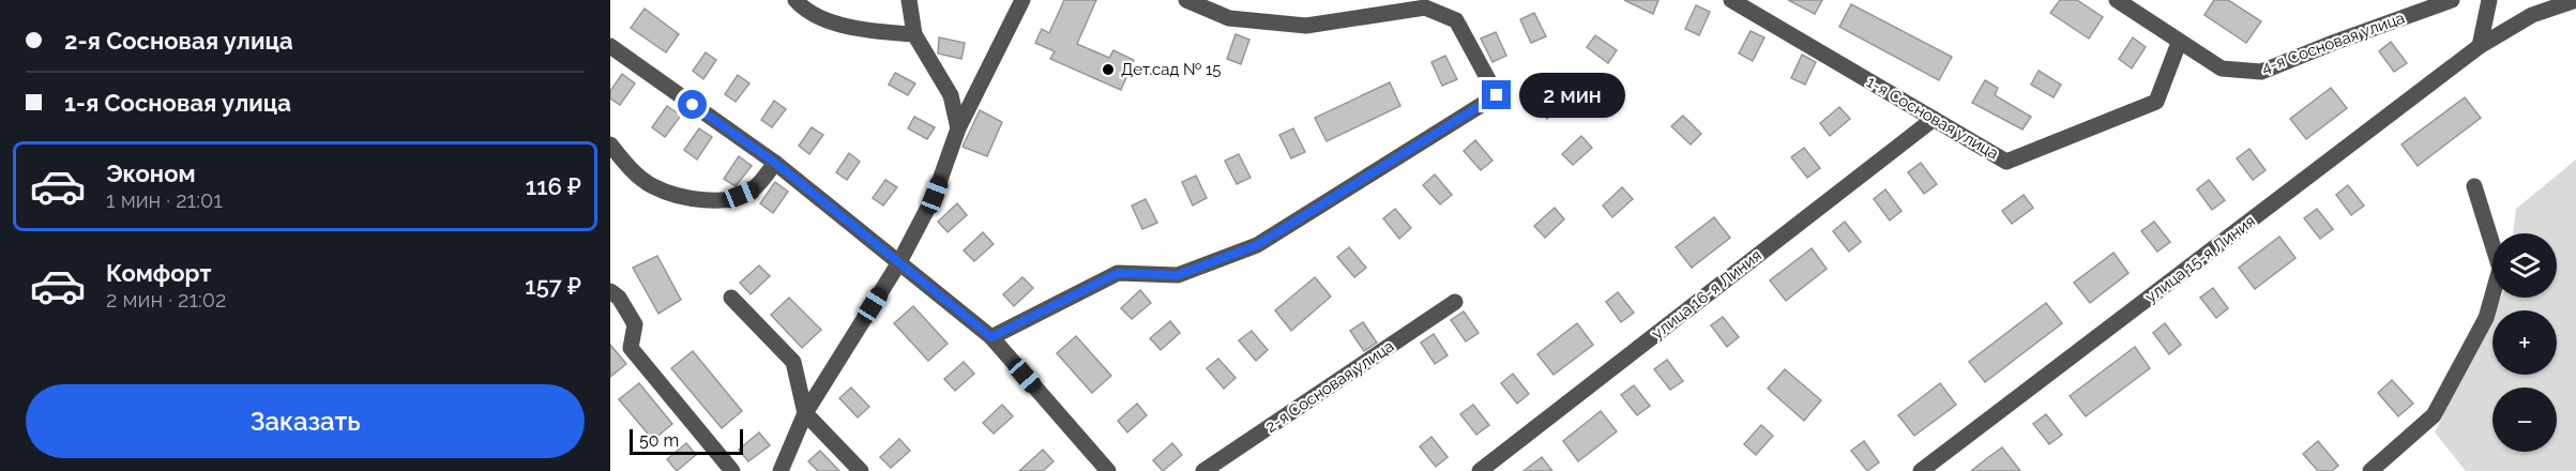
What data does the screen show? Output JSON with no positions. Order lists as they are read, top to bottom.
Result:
{
  "streets": {
    "street": [
      "4-я Сосновая улица",
      "1-я Сосновая улица",
      "улица 15-я Линия",
      "улица 16-я Линия",
      "2-я Сосновая улица"
    ]
  },
  "crossings": [
    ["4-я Сосновая улица", "1-я Сосновая улица"],
    ["1-я Сосновая улица", "улица 16-я Линия"]
  ],
  "places": ["Дет.сад № 15"],
  "scale_bar": "50 m",
  "page": {
    "banner": ["2-я Сосновая улица", "1-я Сосновая улица"],
    "bubble": "2 мин",
    "list": [
      {
        "name": "Эконом",
        "note": "1 мин · 21:01",
        "value": "116 ₽"
      },
      {
        "name": "Комфорт",
        "note": "2 мин · 21:02",
        "value": "157 ₽"
      }
    ],
    "map_buttons": ["+", "−"],
    "buttons": "Заказать",
    "scale": "50 m"
  }
}
